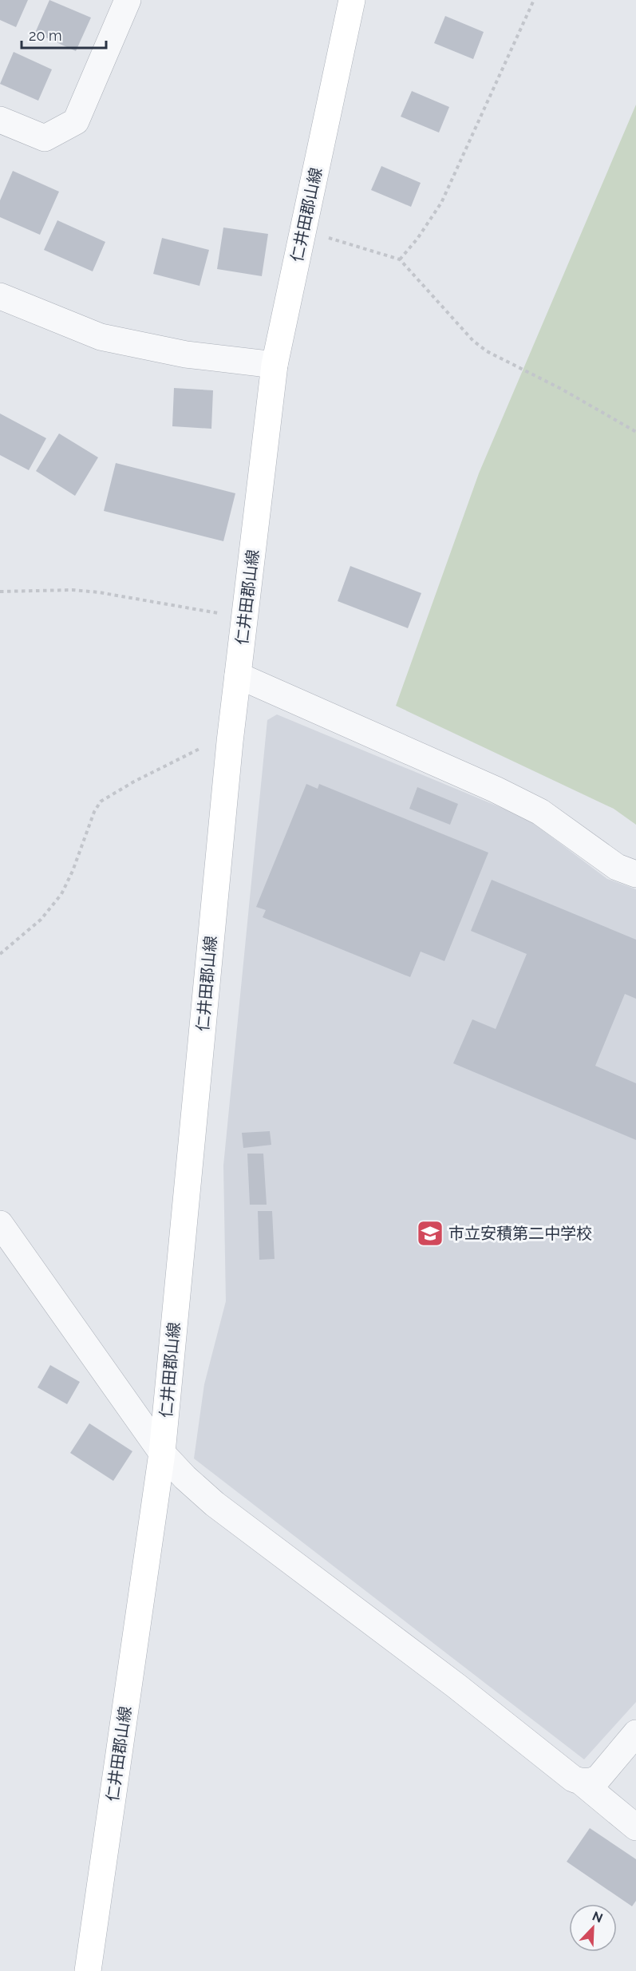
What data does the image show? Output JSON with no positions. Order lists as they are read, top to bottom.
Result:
{
  "streets": {
    "main road": ["仁井田郡山線"]
  },
  "places": {
    "school or university": ["市立安積第二中学校"]
  },
  "scale_bar": "20 m",
  "north": "top right"
}
